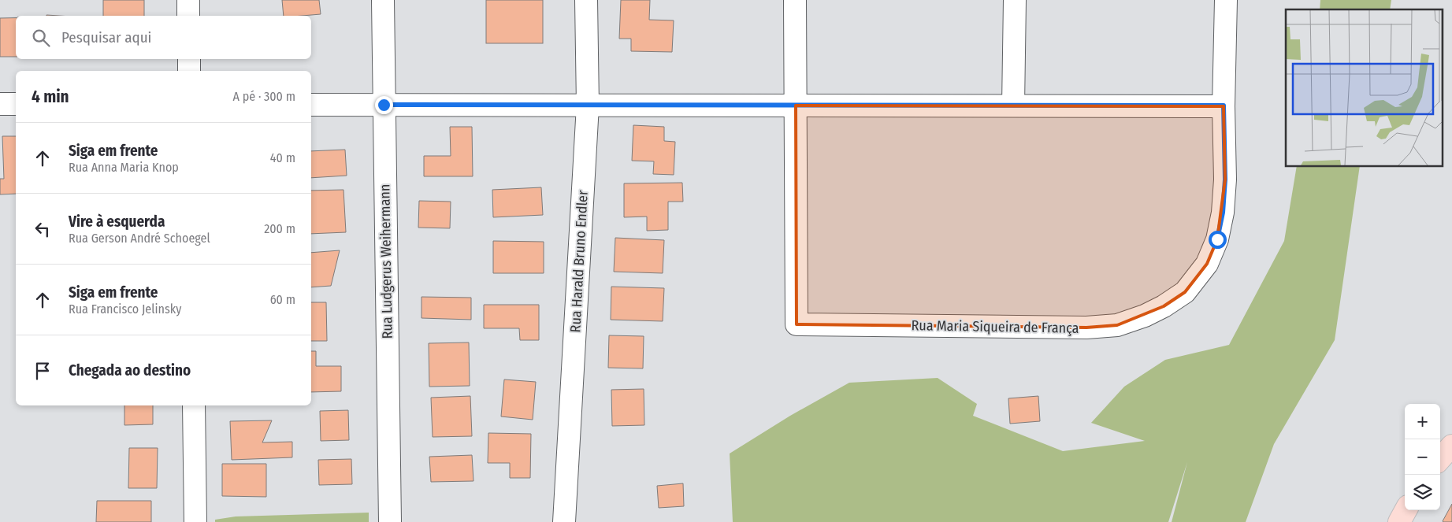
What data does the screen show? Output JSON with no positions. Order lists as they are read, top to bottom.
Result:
{
  "streets": {
    "street": ["Rua Ludgerus Weihermann", "Rua Harald Bruno Endler", "Rua Maria Siqueira de França"]
  },
  "page": {
    "search": "Pesquisar aqui",
    "heading": ["4 min", "A pé · 300 m"],
    "list": [
      ["Siga em frente", "Rua Anna Maria Knop", "40 m"],
      ["Vire à esquerda", "Rua Gerson André Schoegel", "200 m"],
      ["Siga em frente", "Rua Francisco Jelinsky", "60 m"],
      "Chegada ao destino"
    ],
    "map_buttons": ["+", "−"]
  }
}
